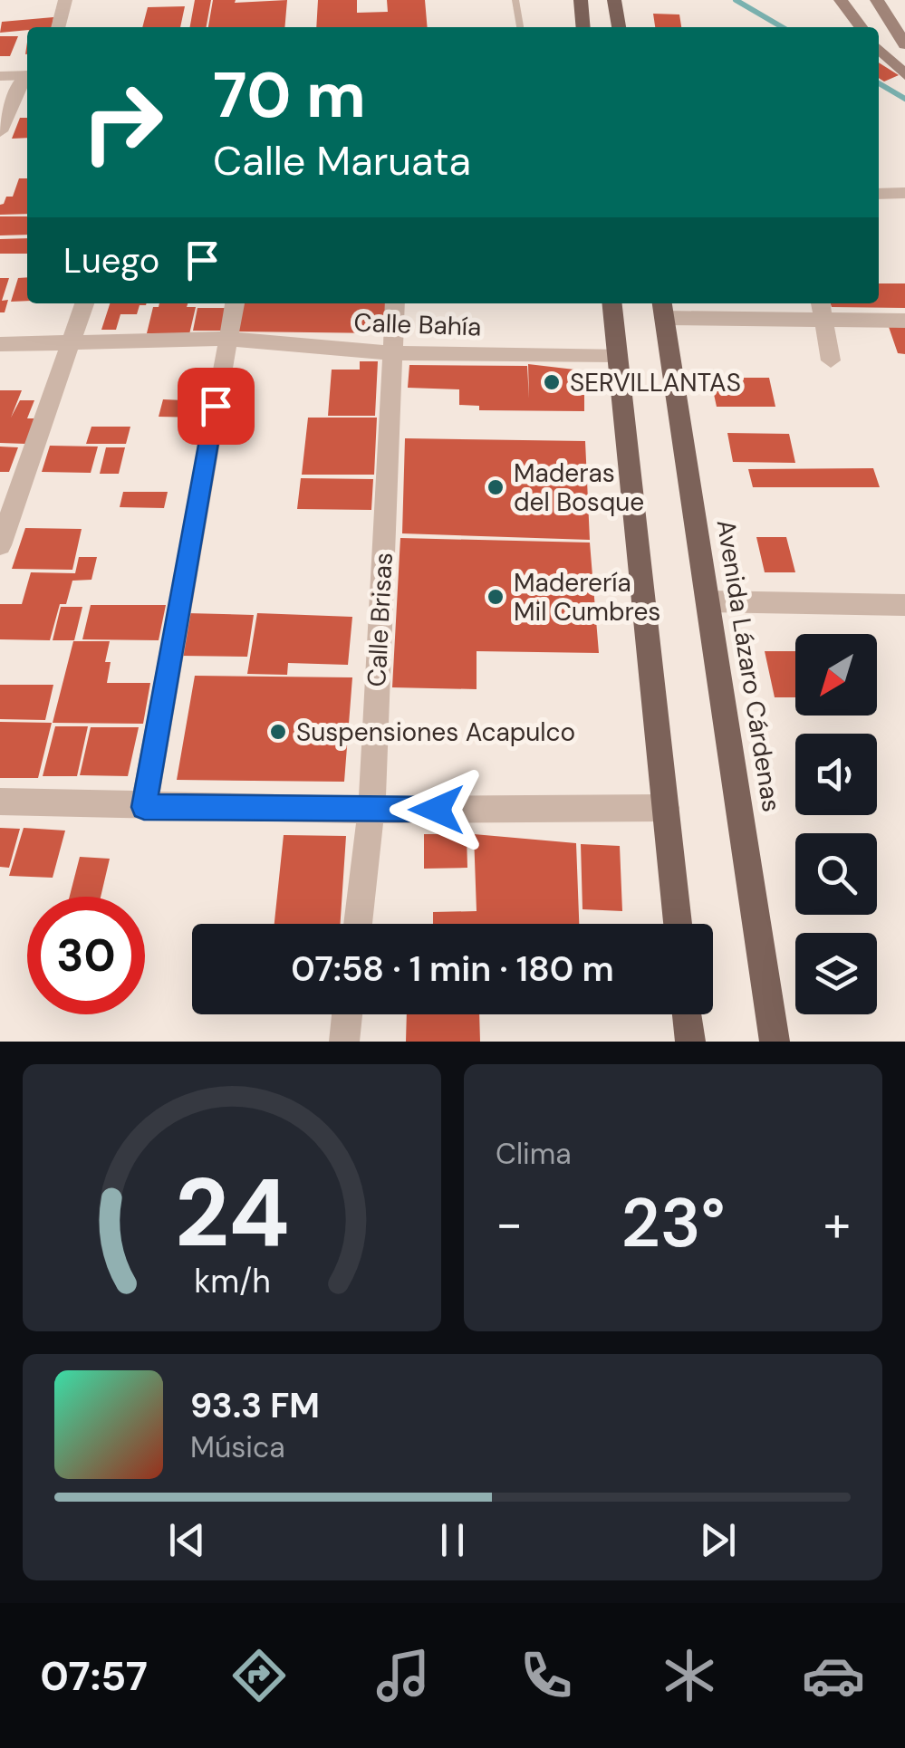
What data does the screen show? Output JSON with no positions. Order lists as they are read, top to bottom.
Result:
{
  "streets": {
    "main road": ["Avenida Lázaro Cárdenas"],
    "street": ["Calle Bahía", "Calle Brisas"]
  },
  "crossings": [
    ["Calle Bahía", "Calle Brisas"]
  ],
  "places": [
    "SERVILLANTAS",
    "Maderas del Bosque",
    "Maderería Mil Cumbres",
    "Suspensiones Acapulco"
  ],
  "north": "bottom left",
  "page": {
    "turn": ["70 m", "Calle Maruata"],
    "then": "Luego",
    "limit": "30",
    "trip": "07:58 · 1 min · 180 m",
    "tile": "Clima",
    "heat": ["−", "23°", "+"],
    "song": ["93.3 FM", "Música"],
    "tabs": "07:57",
    "gauge": ["24", "km/h"]
  }
}
